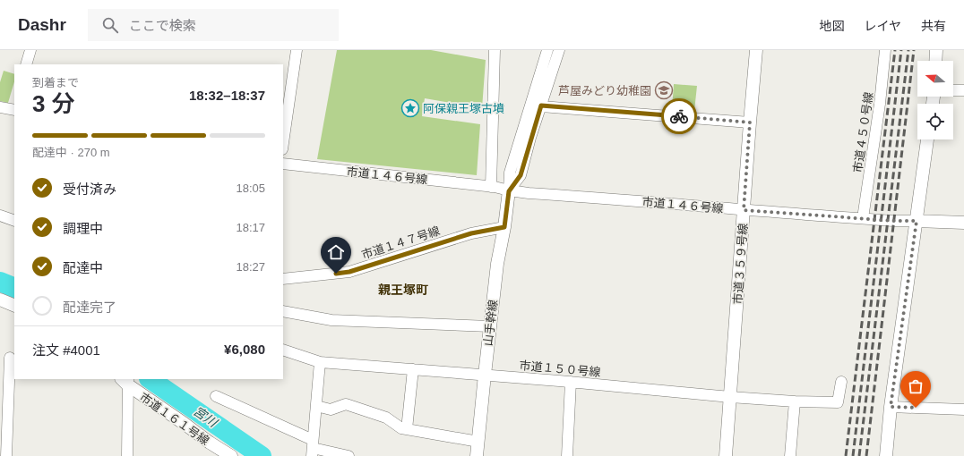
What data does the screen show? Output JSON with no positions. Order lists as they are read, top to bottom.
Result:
{
  "streets": {
    "street": [
      "市道４５０号線",
      "市道１４６号線",
      "市道１４７号線",
      "市道３５９号線",
      "山手幹線",
      "市道１５０号線",
      "市道１６１号線"
    ]
  },
  "crossings": [
    ["市道４５０号線", "市道１４６号線"],
    ["市道１４６号線", "市道３５９号線"],
    ["市道１４６号線", "山手幹線"],
    ["市道１４７号線", "山手幹線"],
    ["市道３５９号線", "市道１５０号線"],
    ["山手幹線", "市道１５０号線"]
  ],
  "districts": ["親王塚町"],
  "water": ["宮川"],
  "places": {
    "school or university": ["芦屋みどり幼稚園"],
    "place": ["阿保親王塚古墳"]
  },
  "north": "left",
  "page": {
    "header": "Dashr",
    "search": "ここで検索",
    "nav": ["地図", "レイヤ", "共有"],
    "heading": ["3 分", "到着まで", "18:32–18:37"],
    "panel": ["注文 #4001", "¥6,080"],
    "bar": "配達中 · 270 m",
    "list": [
      ["受付済み", "18:05"],
      ["調理中", "18:17"],
      ["配達中", "18:27"],
      "配達完了"
    ]
  }
}
